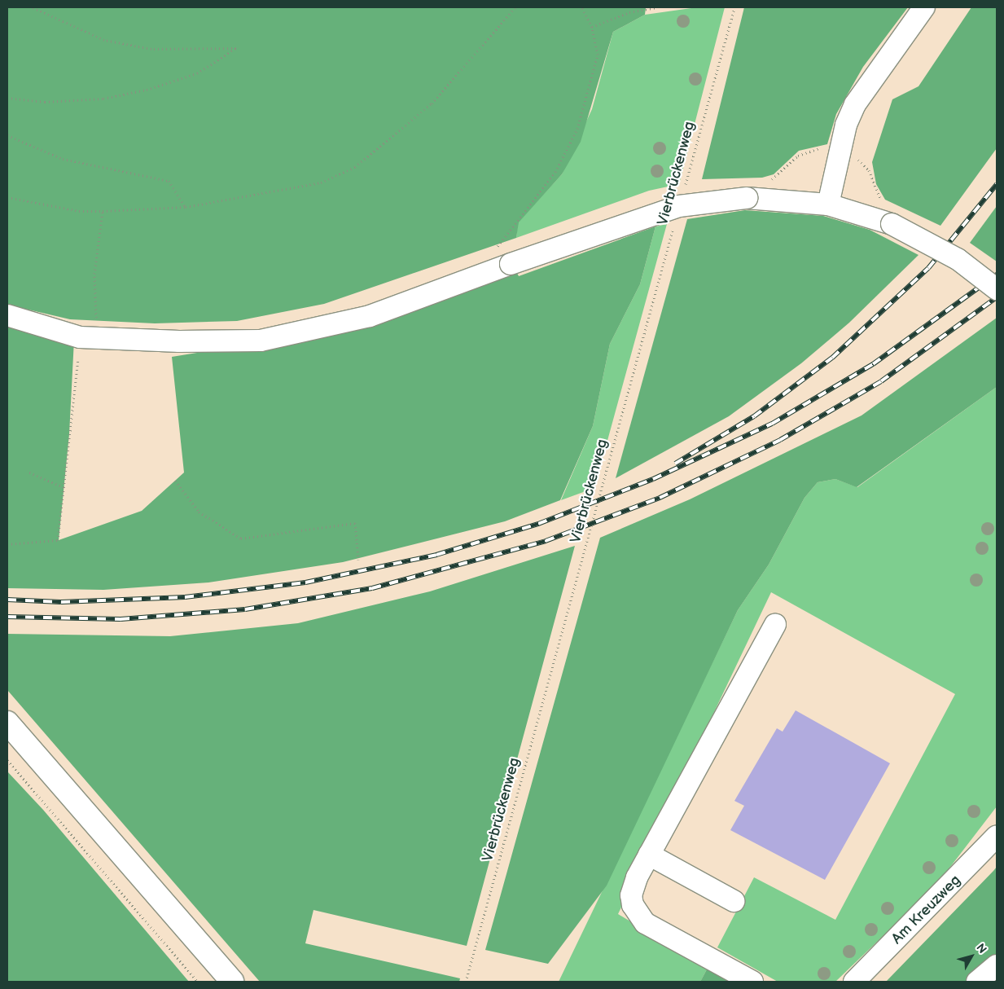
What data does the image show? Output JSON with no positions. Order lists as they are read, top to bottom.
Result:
{
  "streets": {
    "street": ["Am Kreuzweg"],
    "path": ["Vierbrückenweg"]
  },
  "north": "top right"
}
